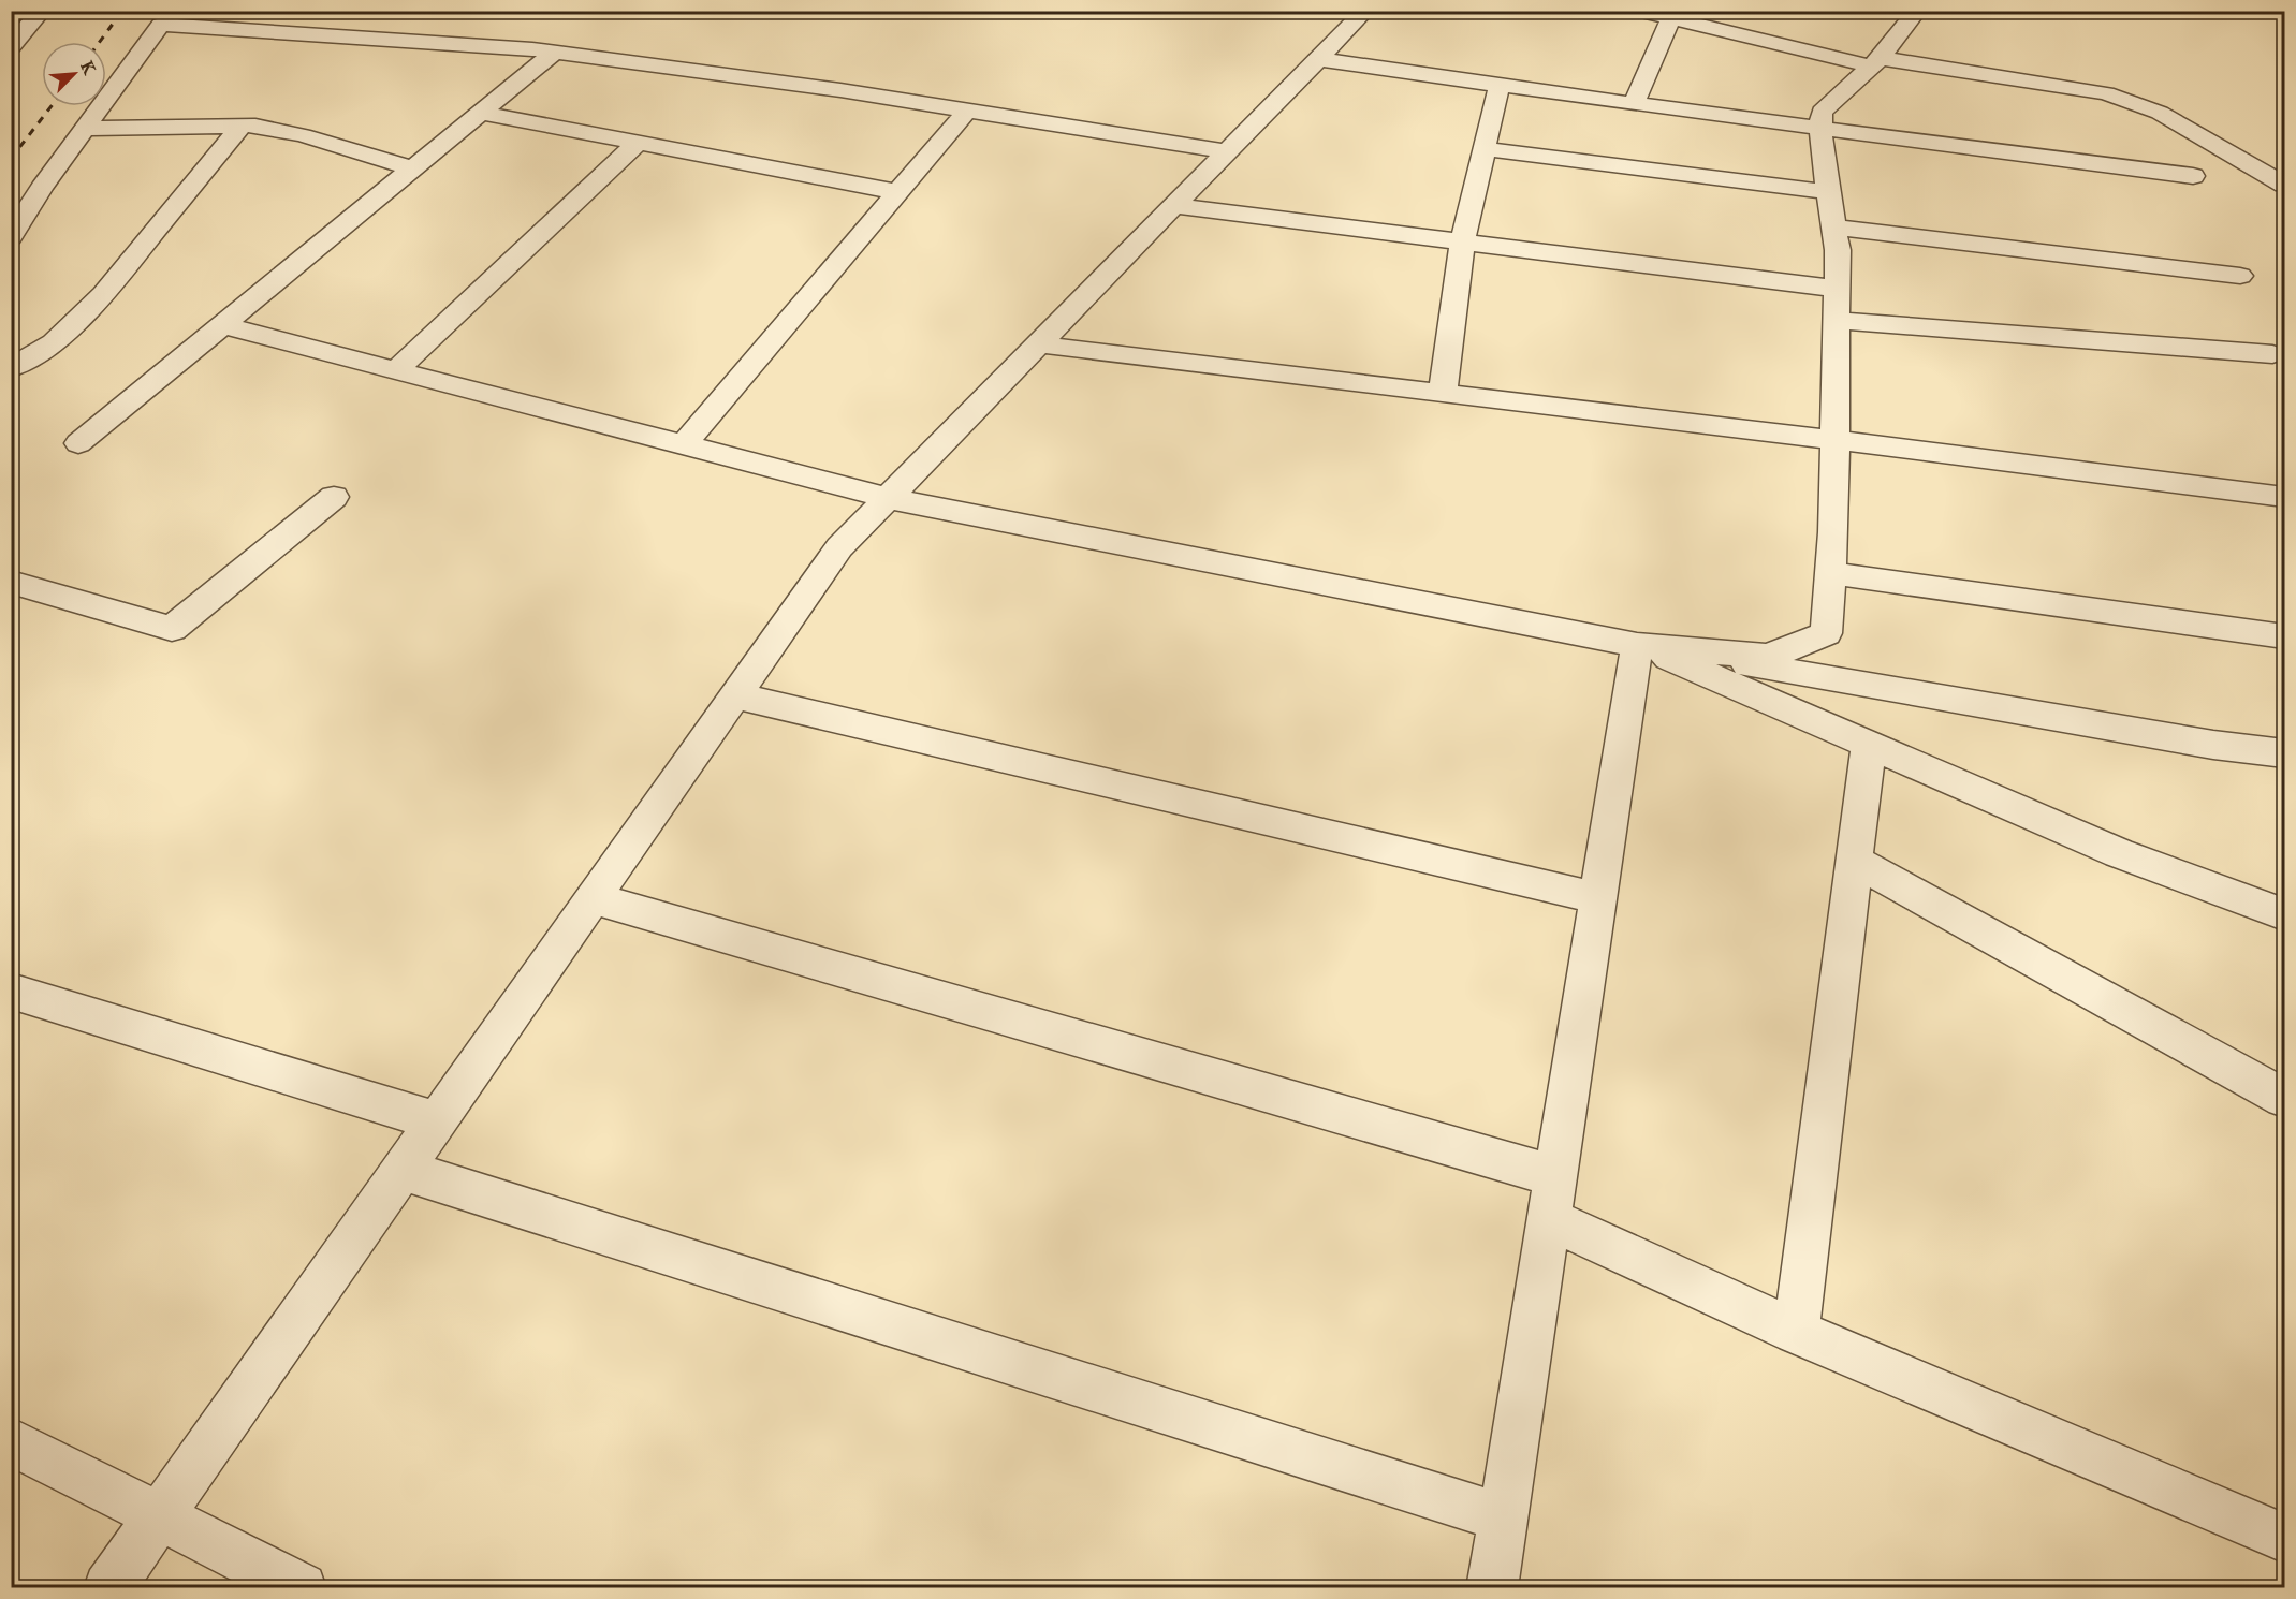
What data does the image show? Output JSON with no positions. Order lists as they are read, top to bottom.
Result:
{
  "north": "top right"
}
